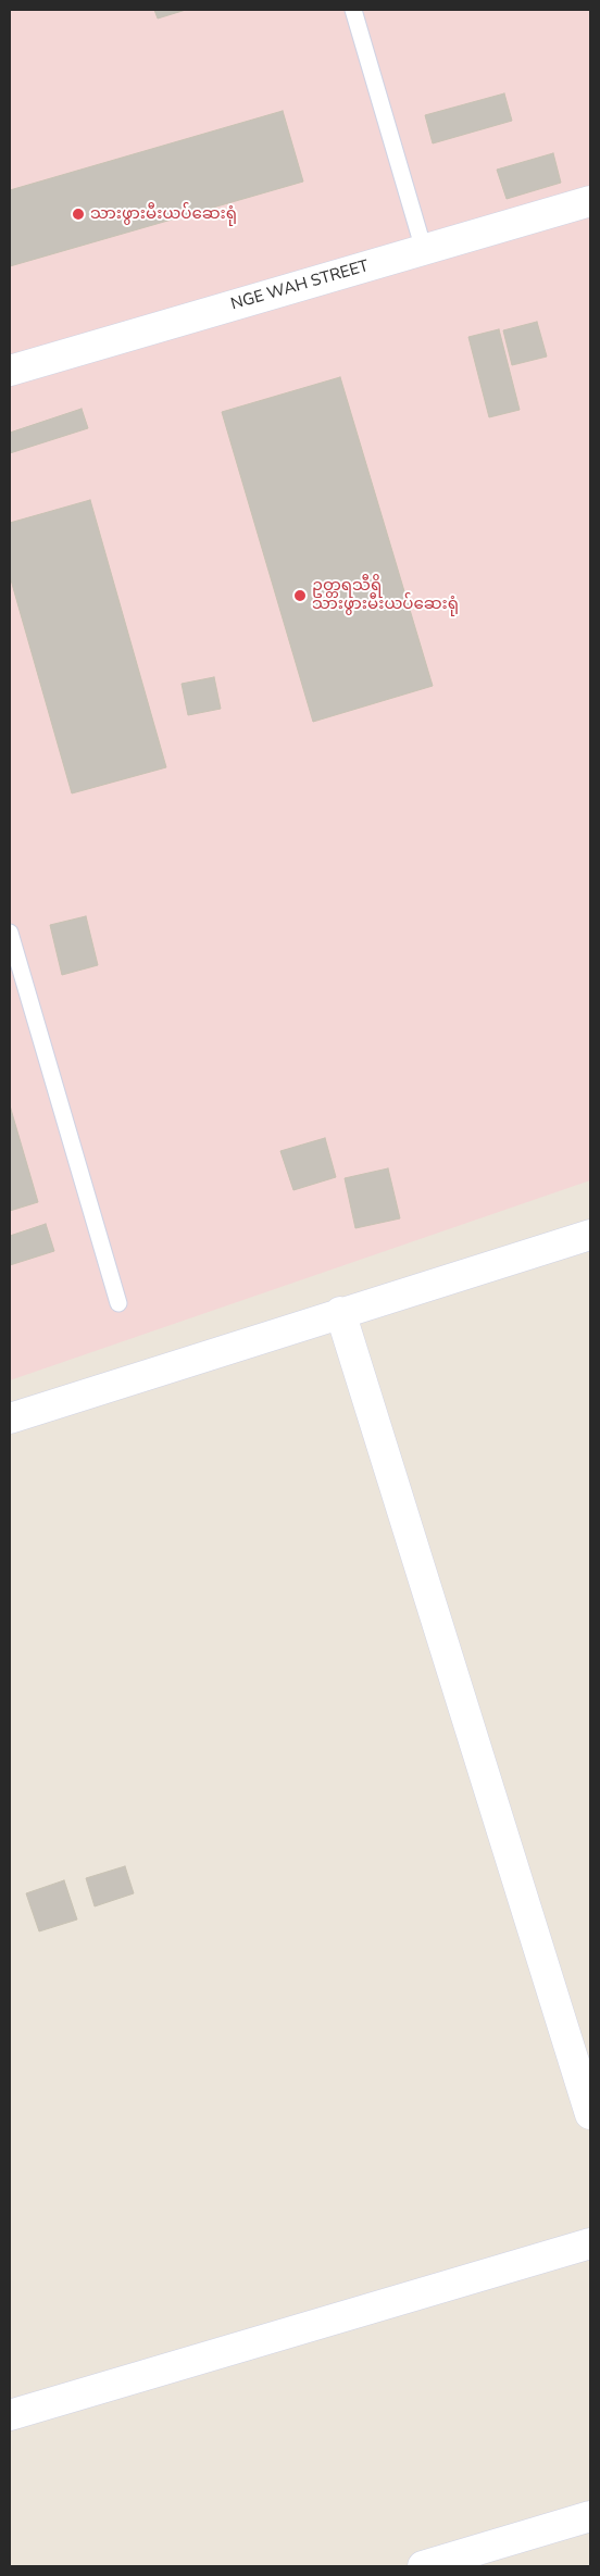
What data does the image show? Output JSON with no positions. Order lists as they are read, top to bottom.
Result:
{
  "streets": {
    "street": ["NGE WAH STREET"]
  },
  "places": ["သားဖွားမီးယပ်ဆေးရုံ", "ဥတ္တရသီရိ သားဖွားမီးယပ်ဆေးရုံ"]
}
